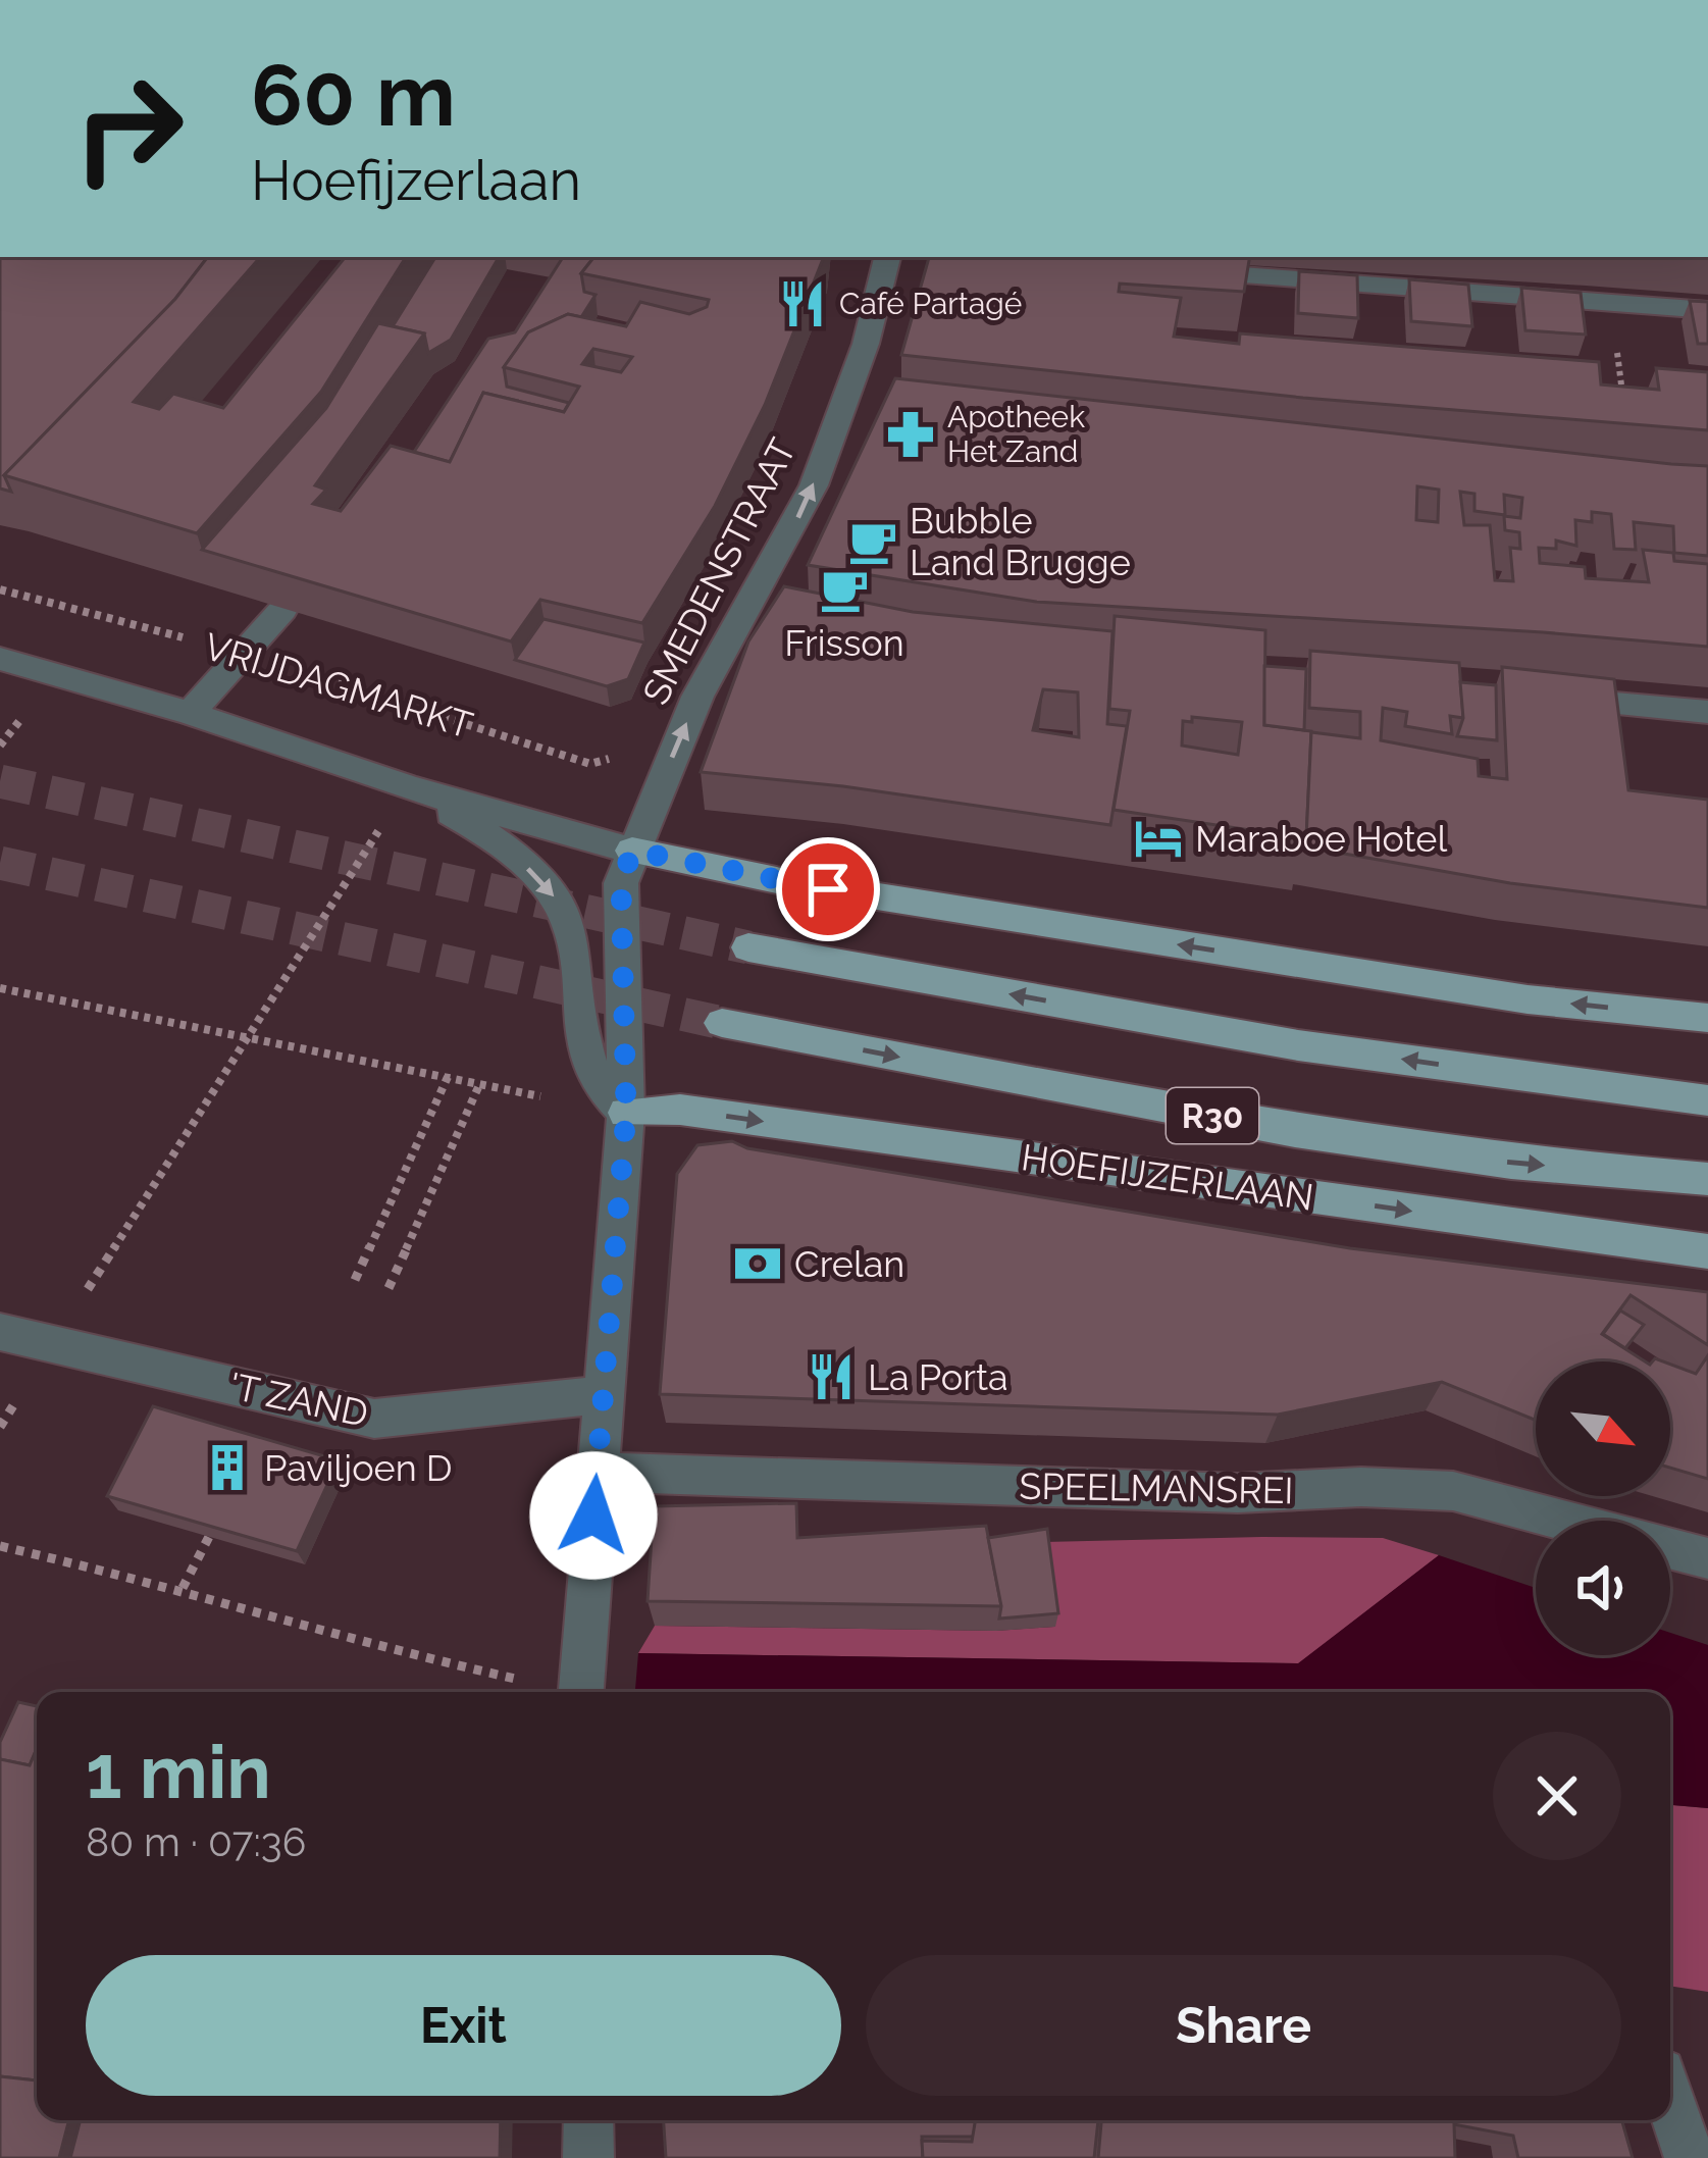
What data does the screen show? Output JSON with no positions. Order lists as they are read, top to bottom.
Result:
{
  "streets": {
    "main road": ["R30", "HOEFIJZERLAAN"],
    "street": [
      "SMEDENSTRAAT",
      "VRIJDAGMARKT",
      "'T ZAND",
      "SPEELMANSREI"
    ]
  },
  "crossings": [
    ["SMEDENSTRAAT", "VRIJDAGMARKT"],
    ["VRIJDAGMARKT", "HOEFIJZERLAAN"]
  ],
  "one_way": ["SMEDENSTRAAT"],
  "places": {
    "restaurant": ["Café Partagé", "La Porta"],
    "pharmacy": ["Apotheek Het Zand"],
    "cafe": ["Bubble Land Brugge", "Frisson"],
    "hotel": ["Maraboe Hotel"],
    "bank": ["Crelan"],
    "building": ["Paviljoen D"]
  },
  "north": "bottom right",
  "page": {
    "turn": ["60 m", "Hoefijzerlaan"],
    "heading": ["1 min", "80 m · 07:36"],
    "buttons": ["Exit", "Share"]
  }
}
